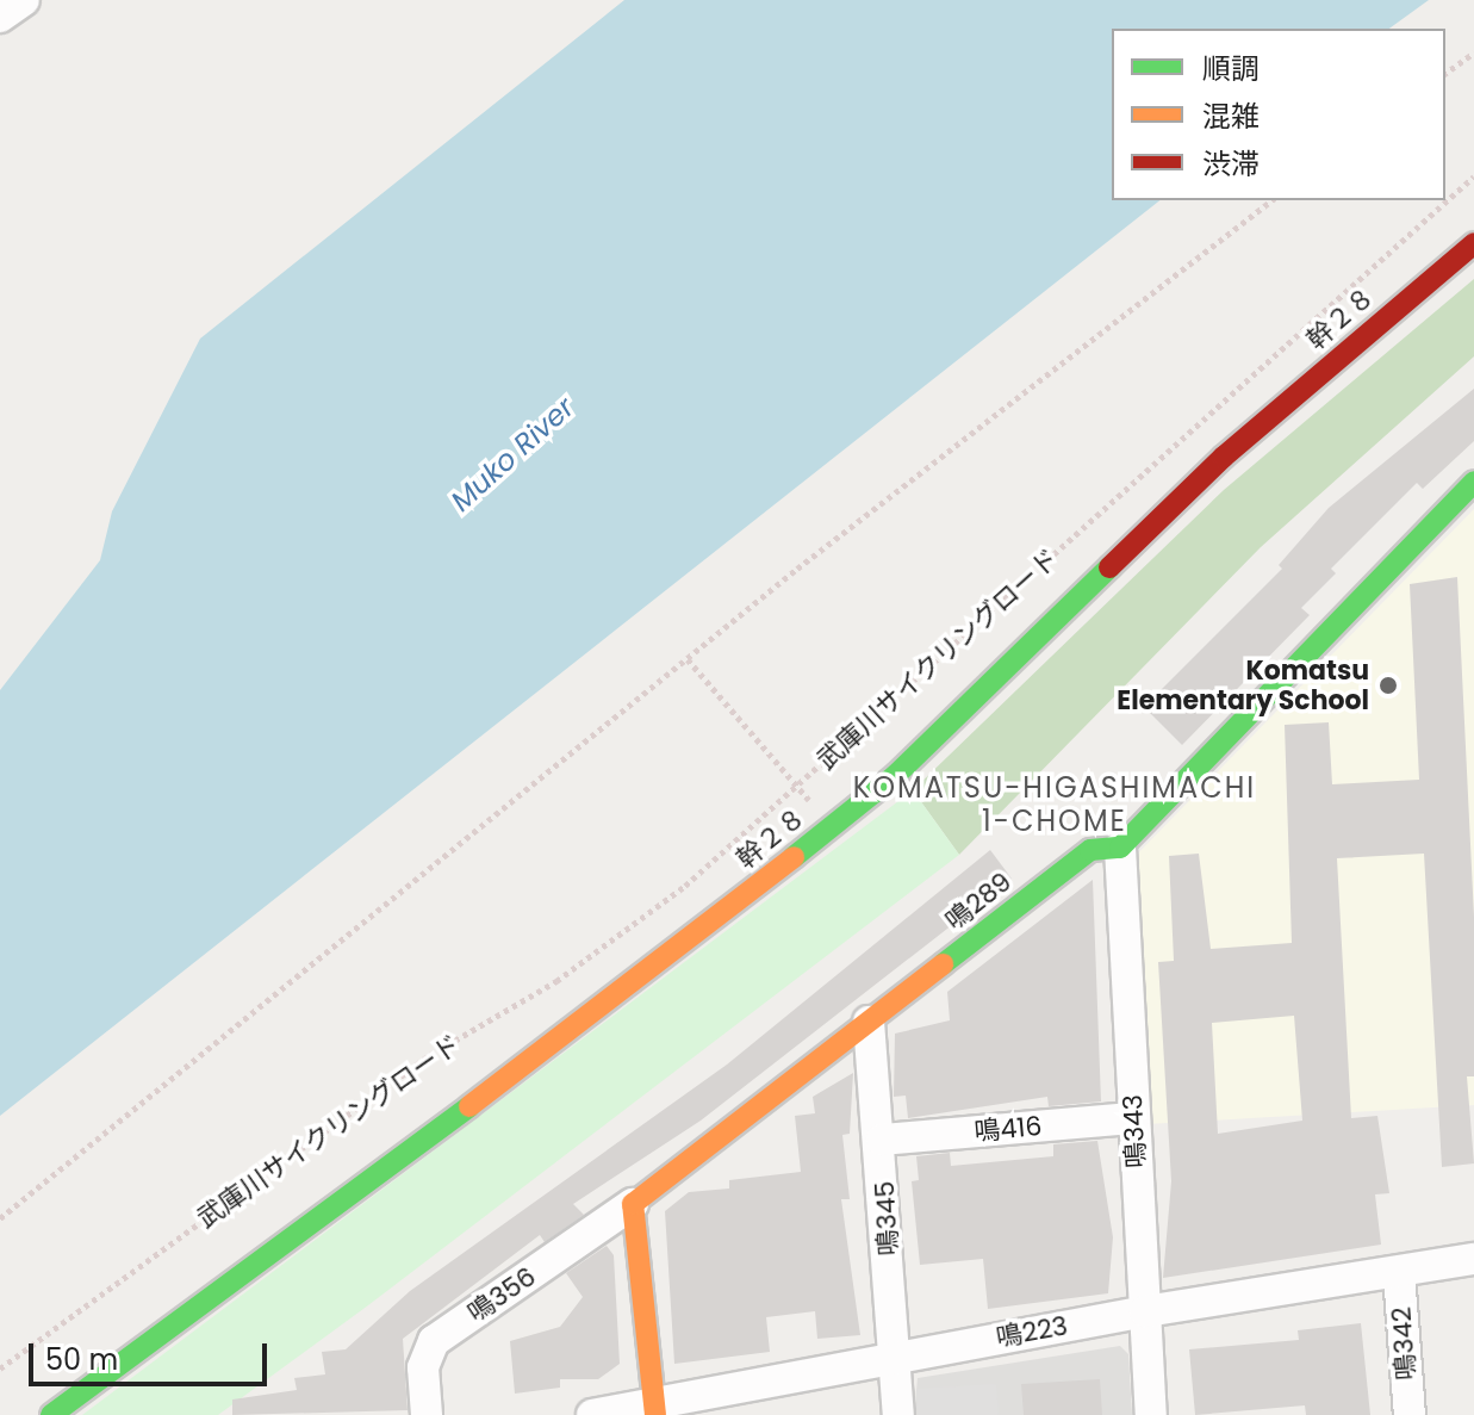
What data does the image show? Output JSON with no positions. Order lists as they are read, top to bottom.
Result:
{
  "streets": {
    "street": [
      "幹２８",
      "鳴289",
      "鳴416",
      "鳴343",
      "鳴345",
      "鳴356",
      "鳴223",
      "鳴342"
    ],
    "path": ["武庫川サイクリングロード"]
  },
  "crossings": [
    ["鳴289", "鳴343"],
    ["鳴289", "鳴345"],
    ["鳴289", "鳴356"],
    ["鳴416", "鳴343"],
    ["鳴416", "鳴345"],
    ["鳴343", "鳴223"],
    ["鳴345", "鳴223"],
    ["鳴223", "鳴342"]
  ],
  "districts": ["KOMATSU-HIGASHIMACHI 1-CHOME"],
  "water": ["Muko River"],
  "places": ["Komatsu Elementary School"],
  "legend": ["順調", "混雑", "渋滞"],
  "scale_bar": "50 m"
}
